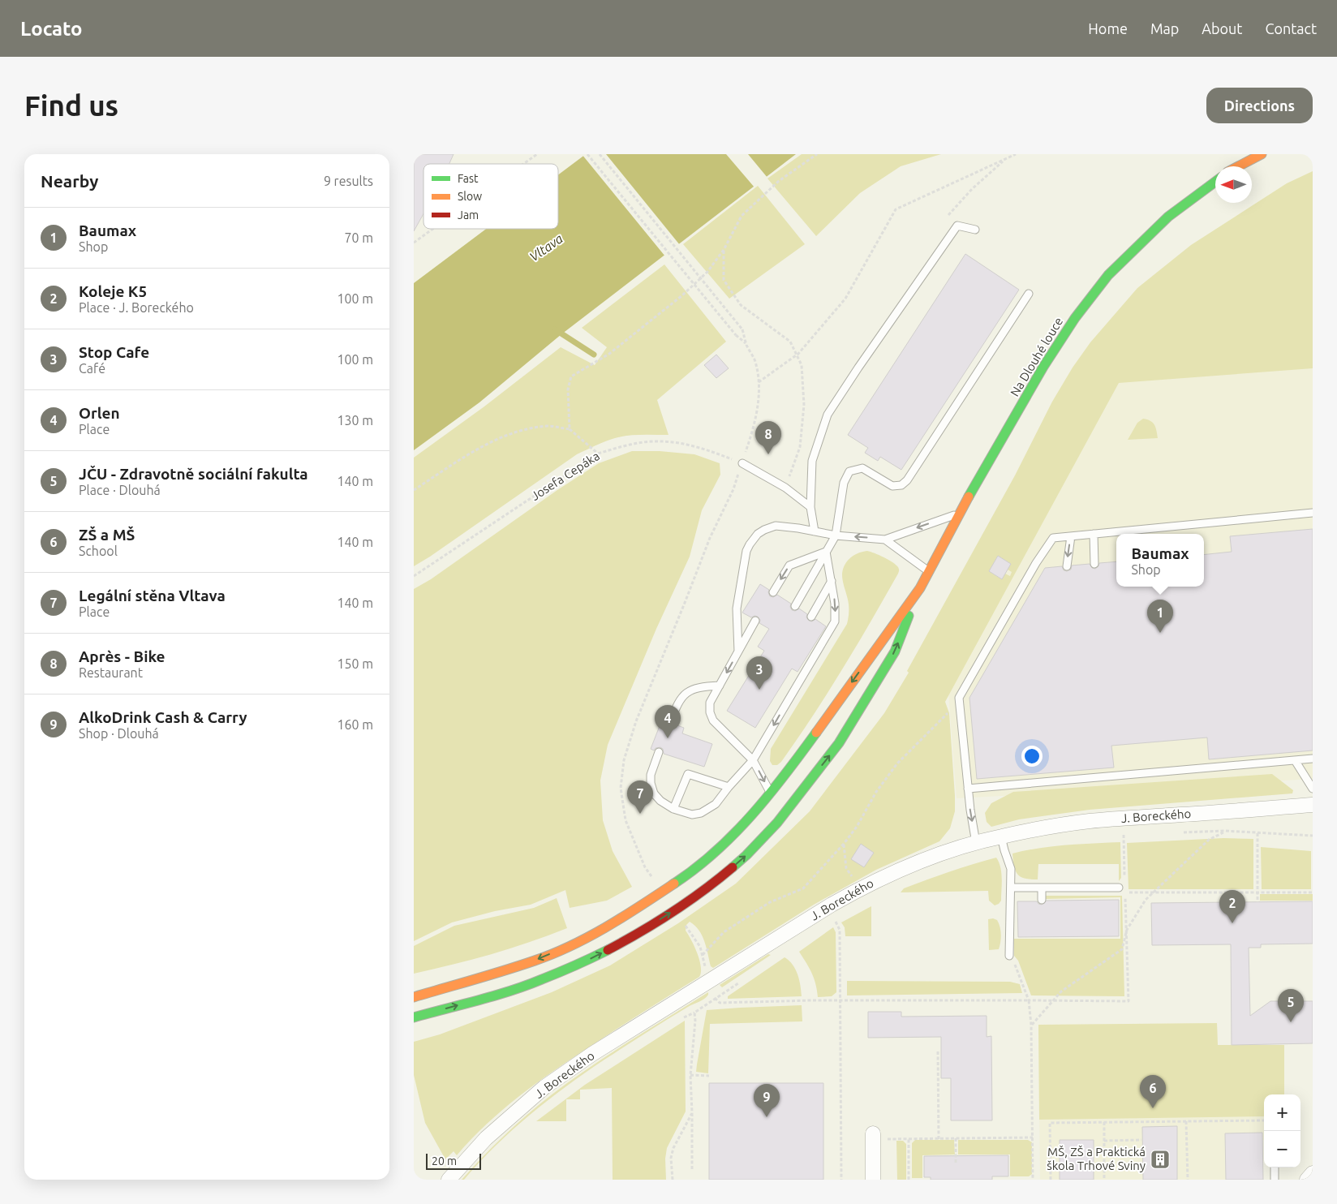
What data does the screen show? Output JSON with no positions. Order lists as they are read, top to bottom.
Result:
{
  "streets": {
    "main road": ["Na Dlouhé louce"],
    "street": ["J. Boreckého"],
    "path": ["Josefa Cepáka"]
  },
  "water": ["Vltava"],
  "places": {
    "building": ["MŠ, ZŠ a Praktická škola Trhové Sviny"]
  },
  "legend": ["Fast", "Slow", "Jam"],
  "scale_bar": "20 m",
  "north": "left",
  "page": {
    "header": "Locato",
    "nav": [
      "Home",
      "Map",
      "About",
      "Contact"
    ],
    "buttons": "Directions",
    "title": "Find us",
    "heading": ["Nearby", "9 results"],
    "list": [
      {
        "mark": "1",
        "name": "Baumax",
        "note": "Shop",
        "value": "70 m"
      },
      {
        "mark": "2",
        "name": "Koleje K5",
        "note": "Place · J. Boreckého",
        "value": "100 m"
      },
      {
        "mark": "3",
        "name": "Stop Cafe",
        "note": "Café",
        "value": "100 m"
      },
      {
        "mark": "4",
        "name": "Orlen",
        "note": "Place",
        "value": "130 m"
      },
      {
        "mark": "5",
        "name": "JČU - Zdravotně sociální fakulta",
        "note": "Place · Dlouhá",
        "value": "140 m"
      },
      {
        "mark": "6",
        "name": "ZŠ a MŠ",
        "note": "School",
        "value": "140 m"
      },
      {
        "mark": "7",
        "name": "Legální stěna Vltava",
        "note": "Place",
        "value": "140 m"
      },
      {
        "mark": "8",
        "name": "Après - Bike",
        "note": "Restaurant",
        "value": "150 m"
      },
      {
        "mark": "9",
        "name": "AlkoDrink Cash & Carry",
        "note": "Shop · Dlouhá",
        "value": "160 m"
      }
    ],
    "pins": [
      "8",
      "1",
      "3",
      "4",
      "7",
      "2",
      "5",
      "6",
      "9"
    ],
    "popup": ["Baumax", "Shop"],
    "map_buttons": ["+", "−"],
    "scale": "20 m"
  }
}
